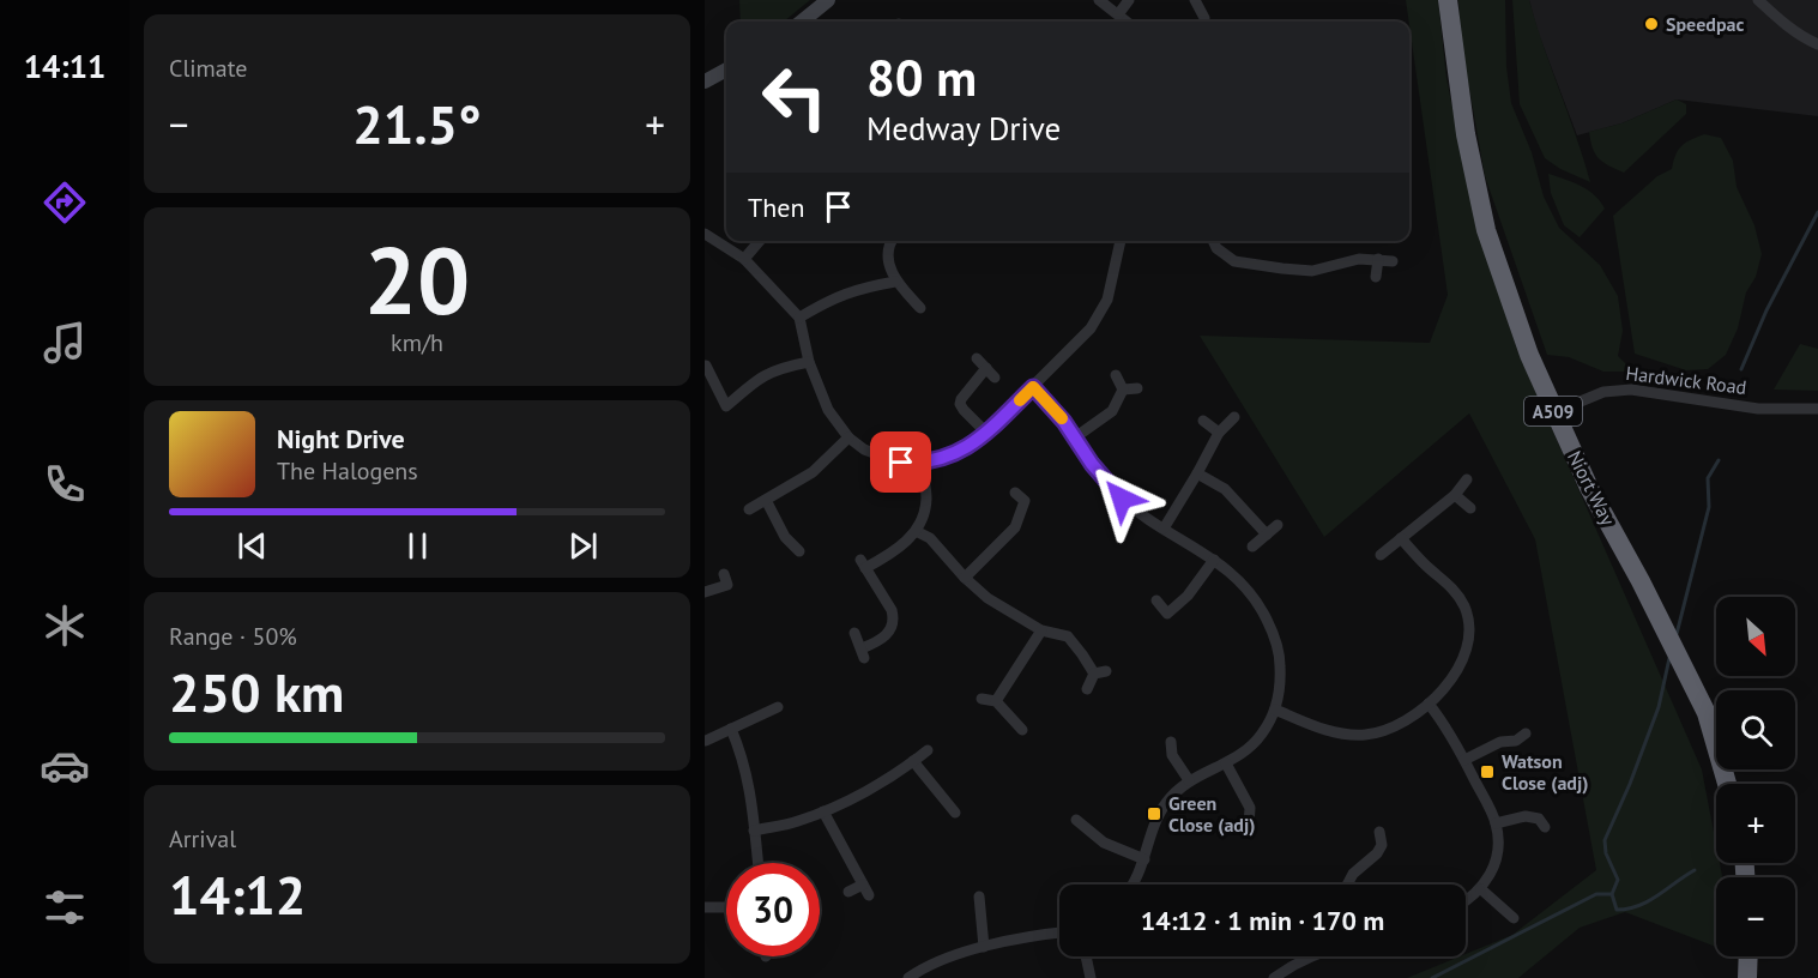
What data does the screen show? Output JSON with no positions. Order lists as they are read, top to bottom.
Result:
{
  "streets": {
    "highway": ["A509", "Niort Way"],
    "street": ["Hardwick Road"]
  },
  "crossings": [
    ["Hardwick Road", "Niort Way"]
  ],
  "places": {
    "other": ["Speedpac"],
    "transit": ["Watson Close (adj)", "Green Close (adj)"]
  },
  "north": "bottom right",
  "page": {
    "tabs": "14:11",
    "tile": [
      "Climate",
      ["20", "km/h"],
      ["Range · 50%", "250 km"],
      ["Arrival", "14:12"]
    ],
    "turn": ["80 m", "Medway Drive"],
    "heat": ["−", "21.5°", "+"],
    "then": "Then",
    "song": ["Night Drive", "The Halogens"],
    "map_buttons": ["+", "−"],
    "limit": "30",
    "trip": "14:12 · 1 min · 170 m"
  }
}
